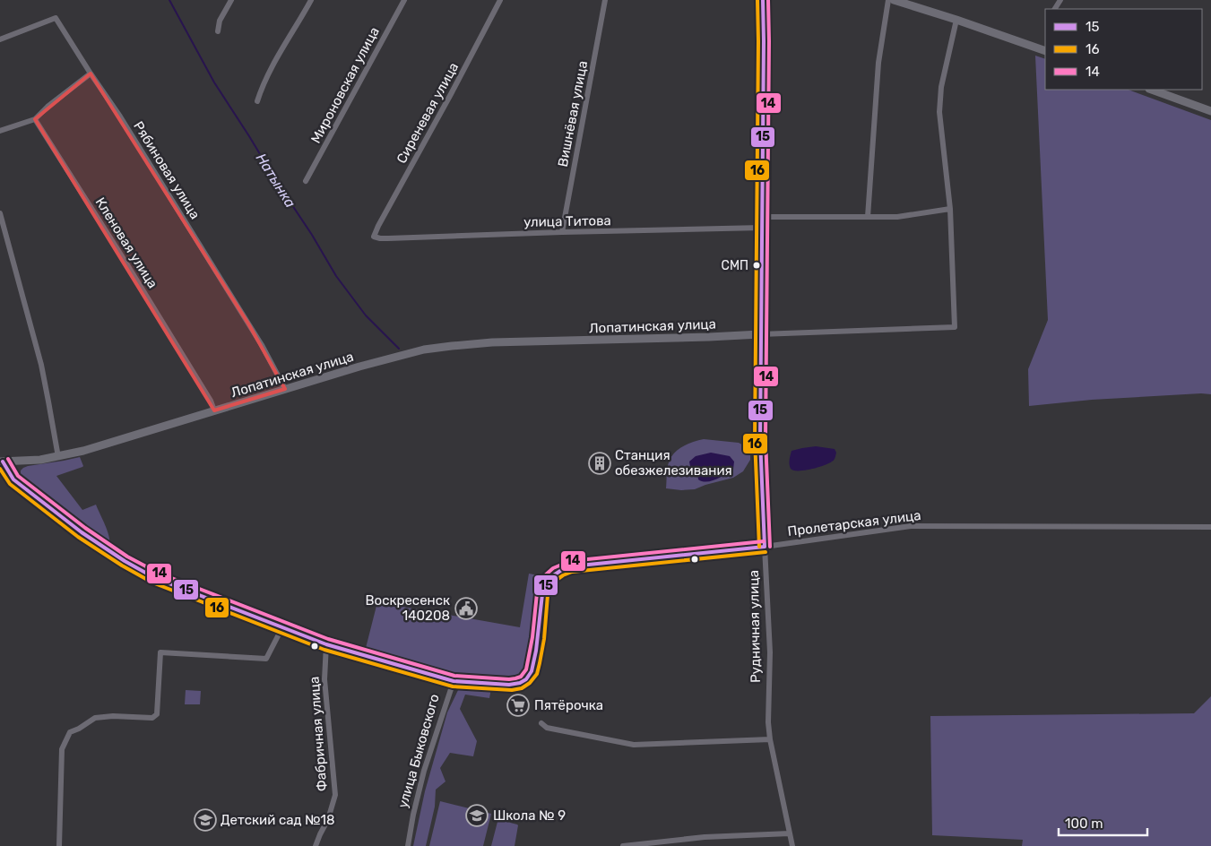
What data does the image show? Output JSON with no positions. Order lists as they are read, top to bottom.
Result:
{
  "streets": {
    "main road": ["Лопатинская улица", "Рудничная улица"],
    "street": [
      "Мироновская улица",
      "Сиреневая улица",
      "Вишнёвая улица",
      "Рябиновая улица",
      "улица Титова",
      "Кленовая улица",
      "Пролетарская улица",
      "Фабричная улица",
      "улица Быковского"
    ]
  },
  "crossings": [
    ["Сиреневая улица", "улица Титова"],
    ["Вишнёвая улица", "улица Титова"],
    ["Рябиновая улица", "Лопатинская улица"],
    ["улица Титова", "Рудничная улица"],
    ["Кленовая улица", "Лопатинская улица"],
    ["Лопатинская улица", "Рудничная улица"],
    ["Лопатинская улица", "улица Быковского"],
    ["Пролетарская улица", "Рудничная улица"],
    ["Пролетарская улица", "улица Быковского"],
    ["Фабричная улица", "улица Быковского"]
  ],
  "water": ["Натынка"],
  "places": {
    "other": ["СМП"],
    "building": ["Станция обезжелезивания"],
    "public building": ["Воскресенск 140208"],
    "supermarket": ["Пятёрочка"],
    "school or university": ["Школа № 9", "Детский сад №18"]
  },
  "lines": ["transit line 15", "transit line 16", "transit line 14"],
  "legend": ["15", "16", "14"],
  "scale_bar": "100 m"
}
